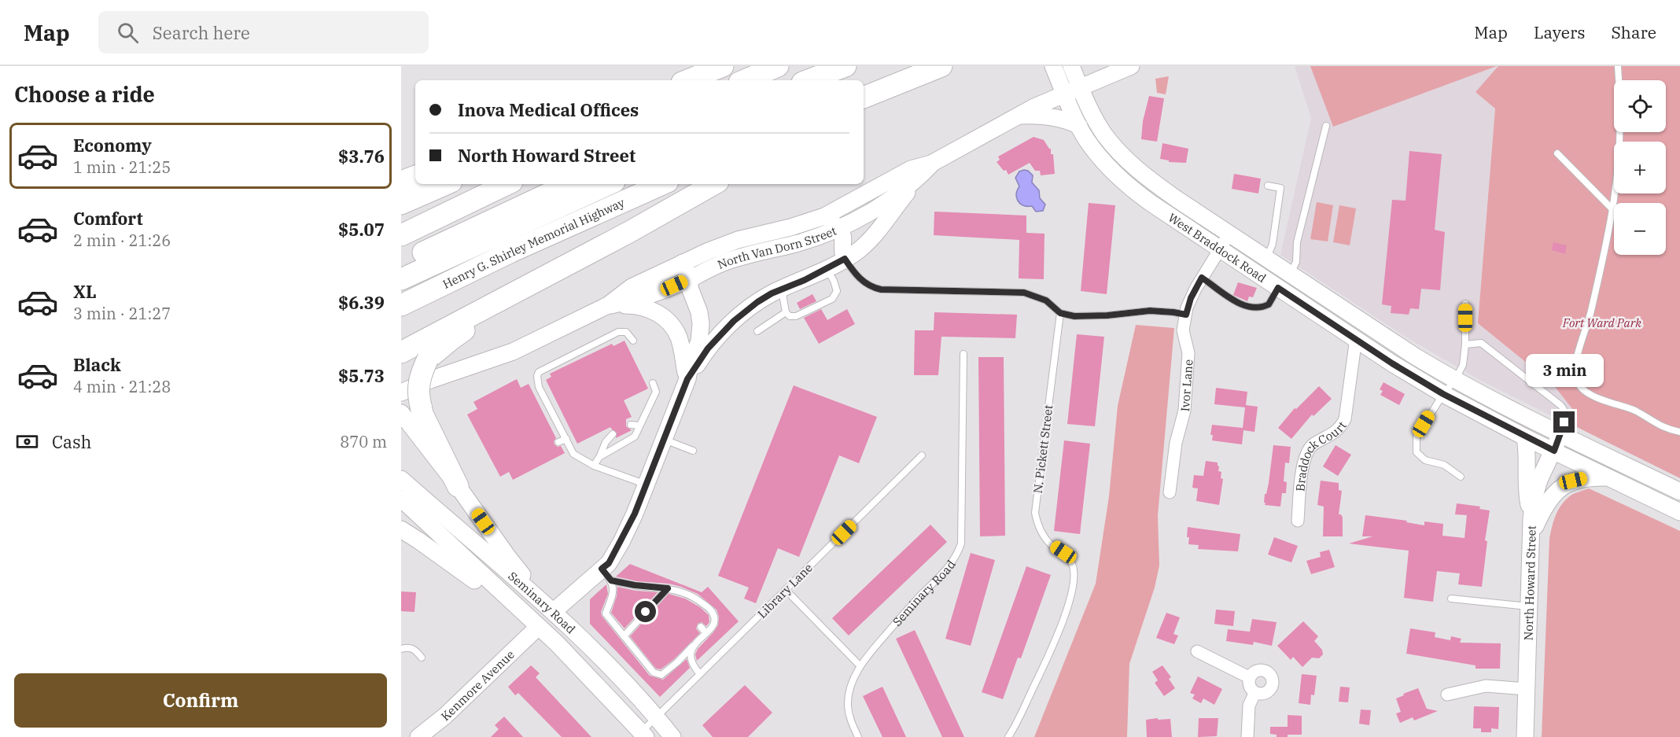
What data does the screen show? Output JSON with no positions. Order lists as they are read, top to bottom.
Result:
{
  "streets": {
    "highway": ["Henry G. Shirley Memorial Highway"],
    "main road": [
      "West Braddock Road",
      "North Van Dorn Street",
      "North Howard Street",
      "Seminary Road",
      "Kenmore Avenue"
    ],
    "street": ["Ivor Lane", "Braddock Court"],
    "lane": ["N. Pickett Street", "Library Lane"]
  },
  "crossings": [
    ["West Braddock Road", "North Van Dorn Street"],
    ["West Braddock Road", "Ivor Lane"],
    ["West Braddock Road", "Braddock Court"],
    ["West Braddock Road", "North Howard Street"],
    ["Library Lane", "Seminary Road"],
    ["Seminary Road", "Kenmore Avenue"]
  ],
  "parks": ["Fort Ward Park"],
  "page": {
    "header": "Map",
    "search": "Search here",
    "nav": ["Map", "Layers", "Share"],
    "heading": "Choose a ride",
    "map_buttons": ["+", "−"],
    "banner": ["Inova Medical Offices", "North Howard Street"],
    "list": [
      {
        "name": "Economy",
        "note": "1 min · 21:25",
        "value": "$3.76"
      },
      {
        "name": "Comfort",
        "note": "2 min · 21:26",
        "value": "$5.07"
      },
      {
        "name": "XL",
        "note": "3 min · 21:27",
        "value": "$6.39"
      },
      {
        "name": "Black",
        "note": "4 min · 21:28",
        "value": "$5.73"
      }
    ],
    "bubble": "3 min",
    "pay": ["Cash", "870 m"],
    "buttons": "Confirm"
  }
}
